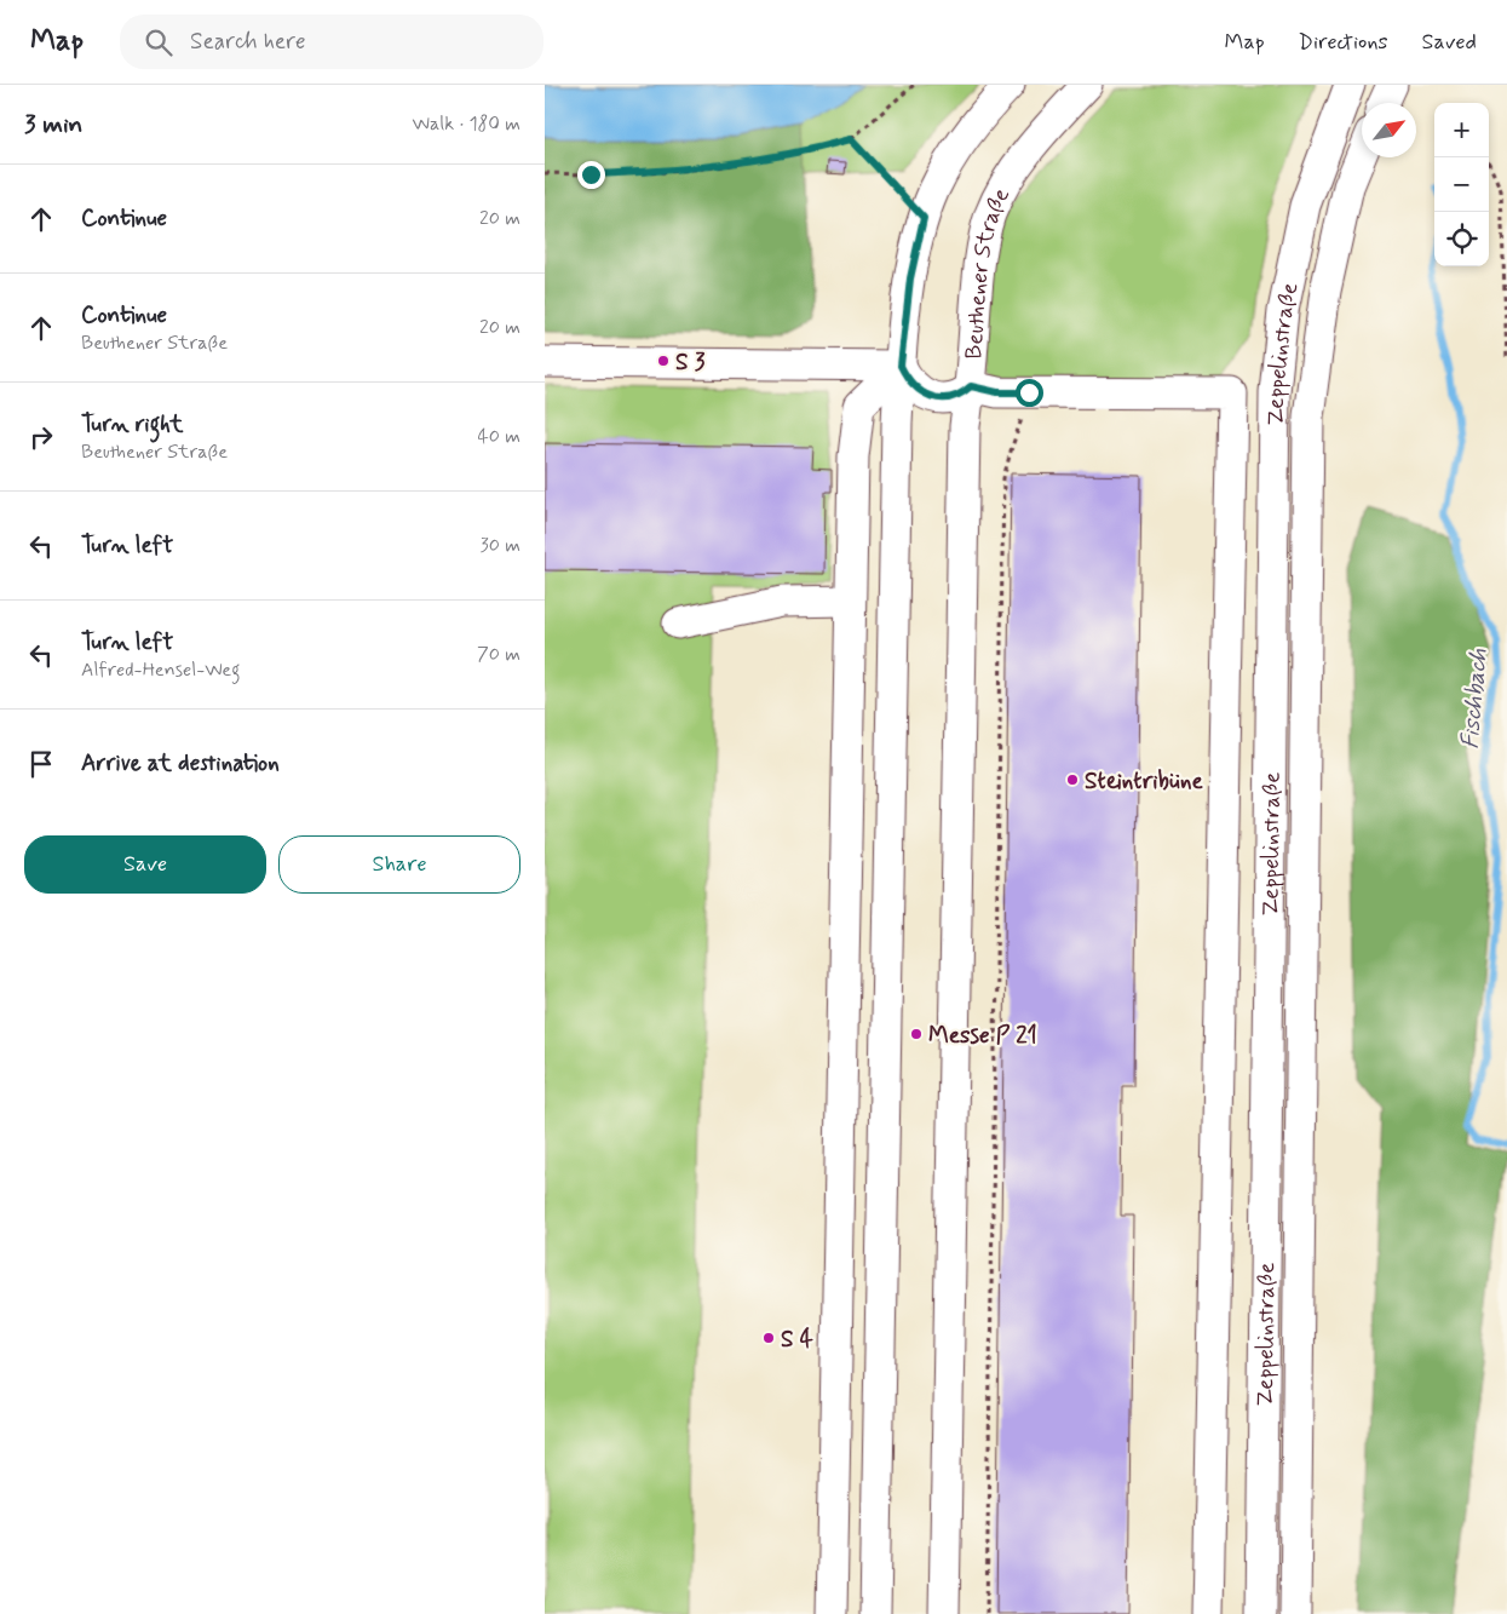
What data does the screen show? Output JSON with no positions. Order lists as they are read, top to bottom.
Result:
{
  "streets": {
    "street": ["Beuthener Straße", "Zeppelinstraße"]
  },
  "water": ["Fischbach"],
  "places": [
    "S 3",
    "Steintribüne",
    "Messe P 21",
    "S 4"
  ],
  "north": "top right",
  "page": {
    "header": "Map",
    "search": "Search here",
    "nav": ["Map", "Directions", "Saved"],
    "heading": ["3 min", "Walk · 180 m"],
    "map_buttons": ["+", "−"],
    "list": [
      ["Continue", "20 m"],
      ["Continue", "Beuthener Straße", "20 m"],
      ["Turn right", "Beuthener Straße", "40 m"],
      ["Turn left", "30 m"],
      ["Turn left", "Alfred-Hensel-Weg", "70 m"],
      "Arrive at destination"
    ],
    "buttons": ["Save", "Share"]
  }
}
